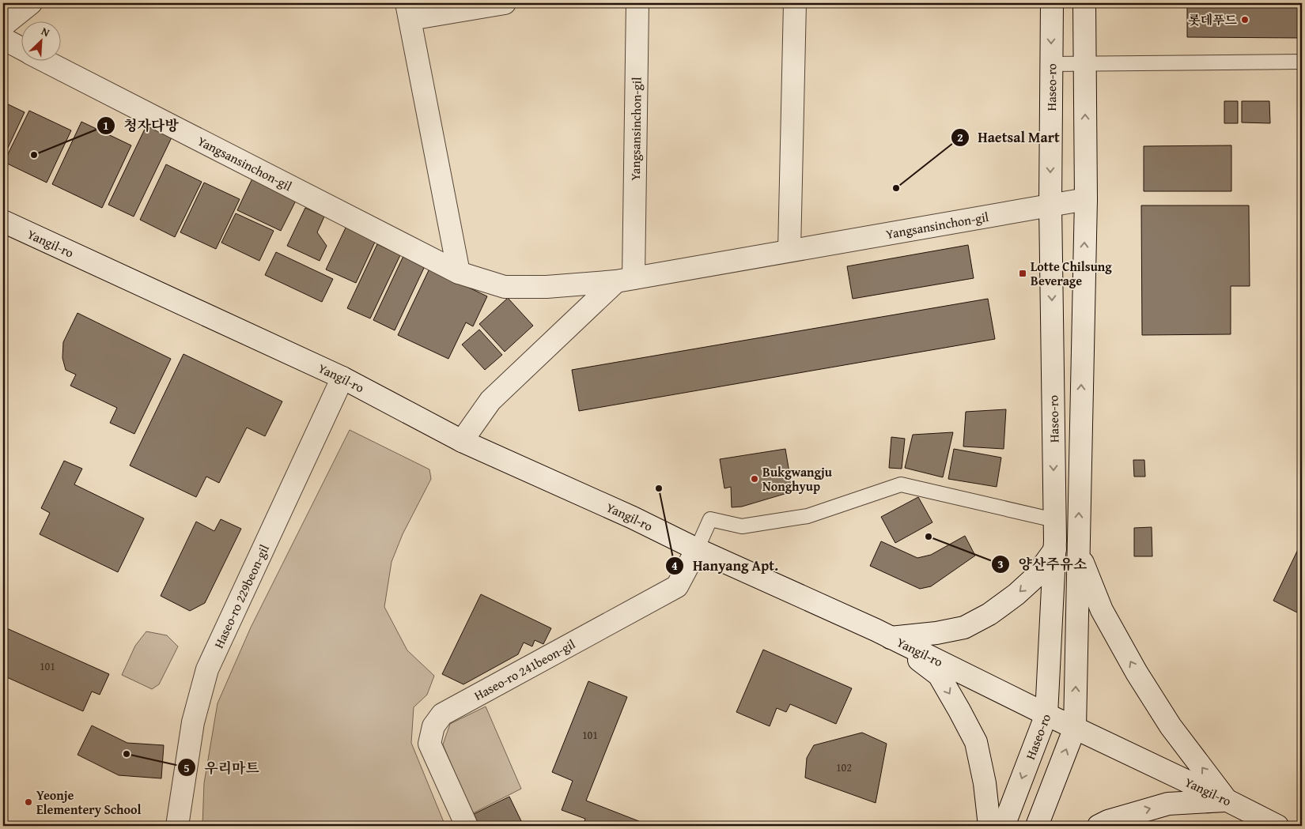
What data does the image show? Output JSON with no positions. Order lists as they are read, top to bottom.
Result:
{
  "streets": {
    "street": [
      "Haseo-ro",
      "Yangsansinchon-gil",
      "Yangil-ro",
      "Haseo-ro 229beon-gil",
      "Haseo-ro 241beon-gil"
    ]
  },
  "crossings": [
    ["Haseo-ro", "Yangsansinchon-gil"],
    ["Haseo-ro", "Yangil-ro"],
    ["Yangil-ro", "Haseo-ro 229beon-gil"],
    ["Yangil-ro", "Haseo-ro 241beon-gil"]
  ],
  "places": {
    "other": [
      "롯데푸드",
      "청자다방",
      "Haetsal Mart",
      "Bukgwangju Nonghyup",
      "Hanyang Apt.",
      "양산주유소",
      "우리마트",
      "Yeonje Elementery School"
    ],
    "transit": ["Lotte Chilsung Beverage"]
  },
  "house_numbers": ["101", "101", "102"],
  "north": "top right"
}
